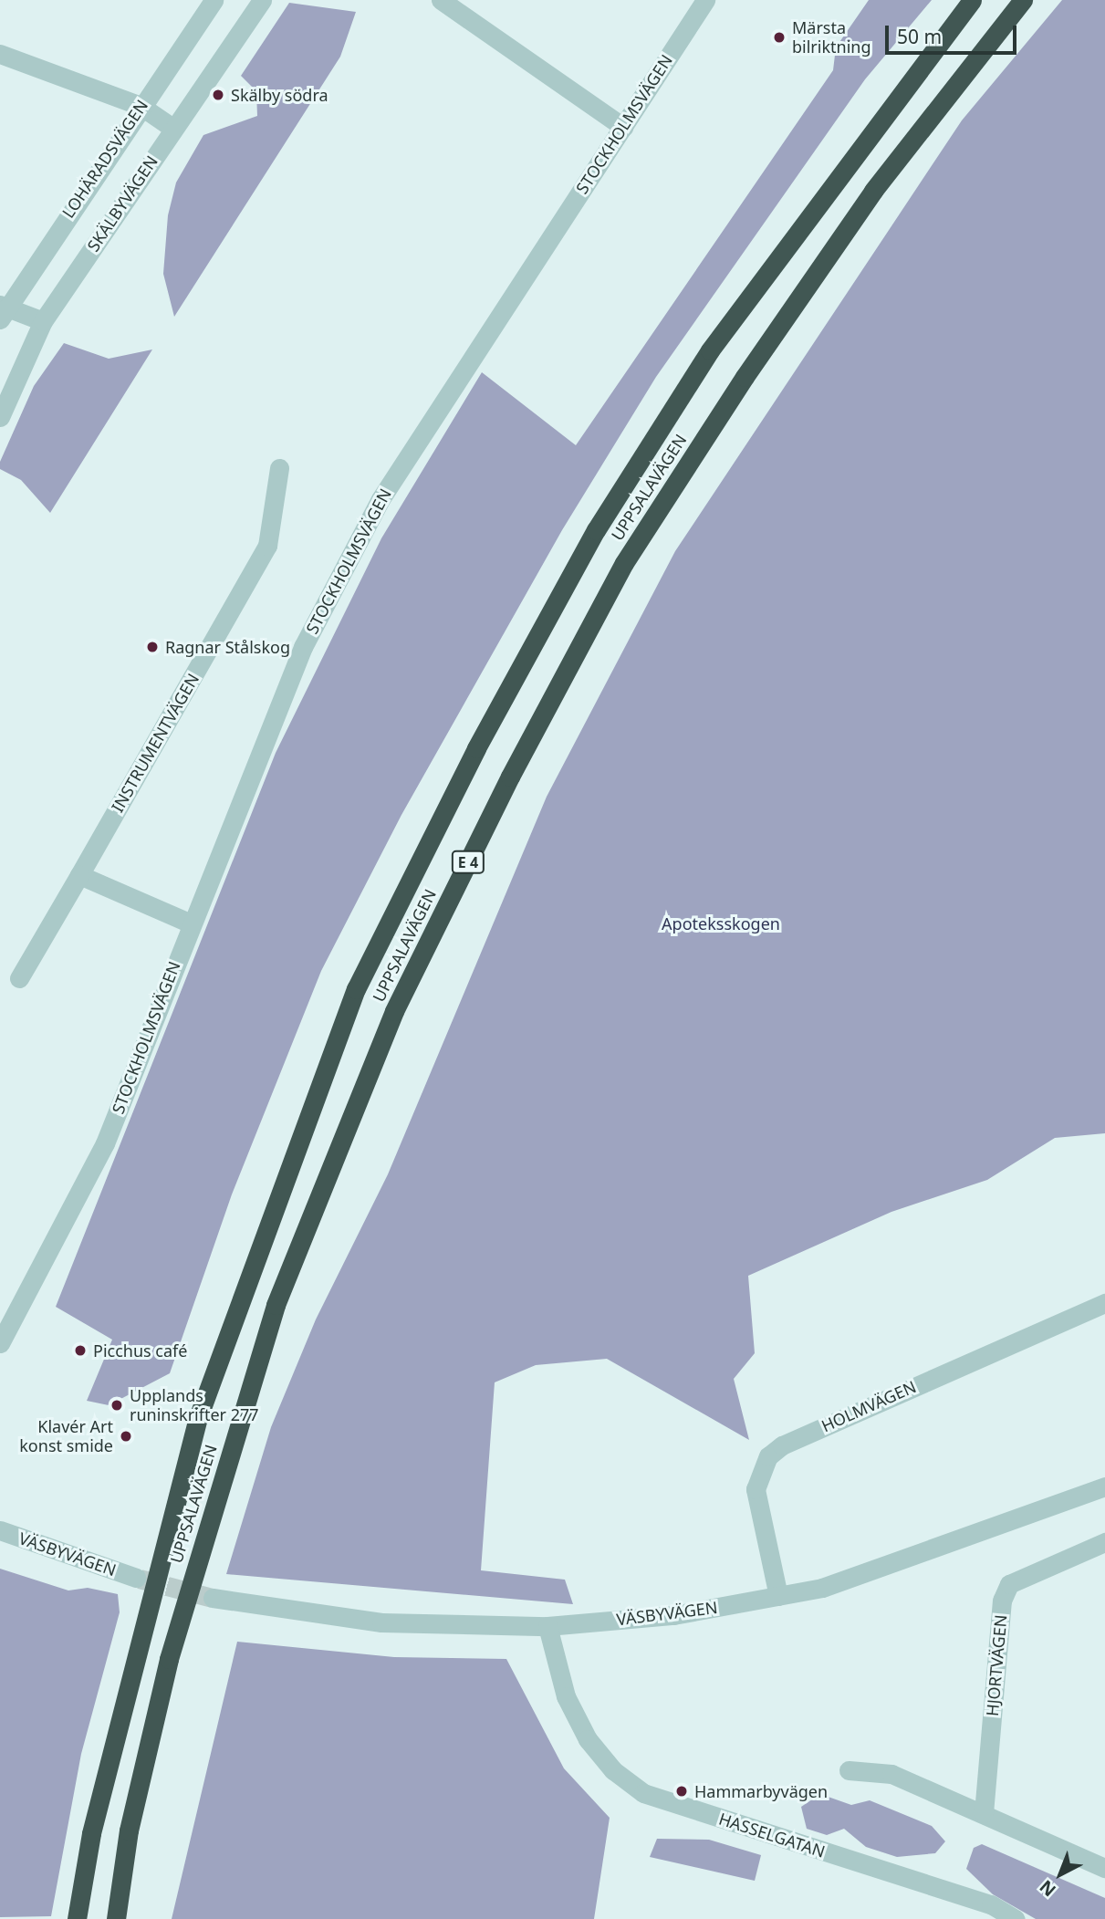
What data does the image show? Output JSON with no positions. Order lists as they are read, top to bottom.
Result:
{
  "streets": {
    "highway": ["UPPSALAVÄGEN", "E 4"],
    "street": [
      "STOCKHOLMSVÄGEN",
      "LOHÄRADSVÄGEN",
      "SKÄLBYVÄGEN",
      "INSTRUMENTVÄGEN",
      "HOLMVÄGEN",
      "VÄSBYVÄGEN",
      "HJORTVÄGEN",
      "HASSELGATAN"
    ]
  },
  "crossings": [
    ["HOLMVÄGEN", "VÄSBYVÄGEN"],
    ["VÄSBYVÄGEN", "HASSELGATAN"]
  ],
  "parks": ["Apoteksskogen"],
  "places": [
    "Märsta bilriktning",
    "Skälby södra",
    "Ragnar Stålskog",
    "Picchus café",
    "Upplands runinskrifter 277",
    "Klavér Art konst smide",
    "Hammarbyvägen"
  ],
  "scale_bar": "50 m",
  "north": "bottom left"
}
